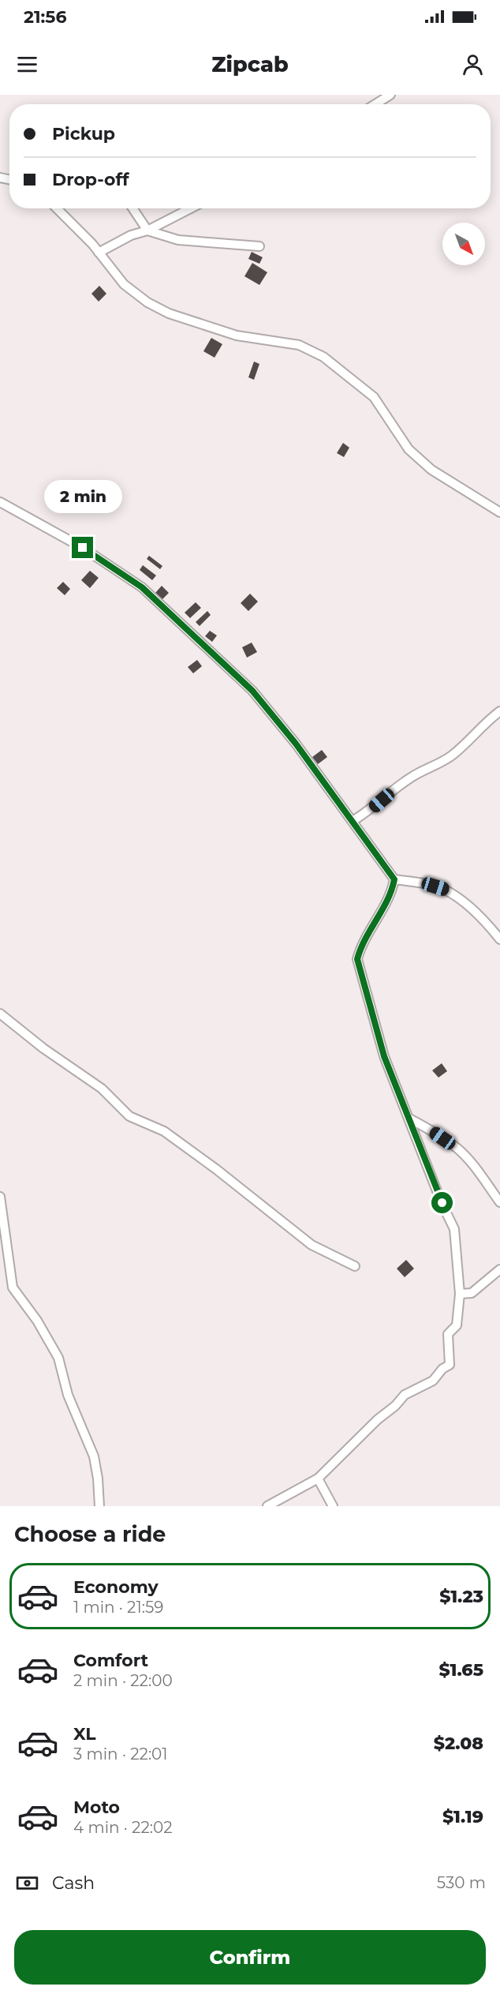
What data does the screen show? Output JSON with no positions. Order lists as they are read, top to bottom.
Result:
{
  "north": "bottom right",
  "page": {
    "status": "21:56",
    "header": "Zipcab",
    "banner": ["Pickup", "Drop-off"],
    "bubble": "2 min",
    "heading": "Choose a ride",
    "list": [
      {
        "name": "Economy",
        "note": "1 min · 21:59",
        "value": "$1.23"
      },
      {
        "name": "Comfort",
        "note": "2 min · 22:00",
        "value": "$1.65"
      },
      {
        "name": "XL",
        "note": "3 min · 22:01",
        "value": "$2.08"
      },
      {
        "name": "Moto",
        "note": "4 min · 22:02",
        "value": "$1.19"
      }
    ],
    "pay": ["Cash", "530 m"],
    "buttons": "Confirm"
  }
}
